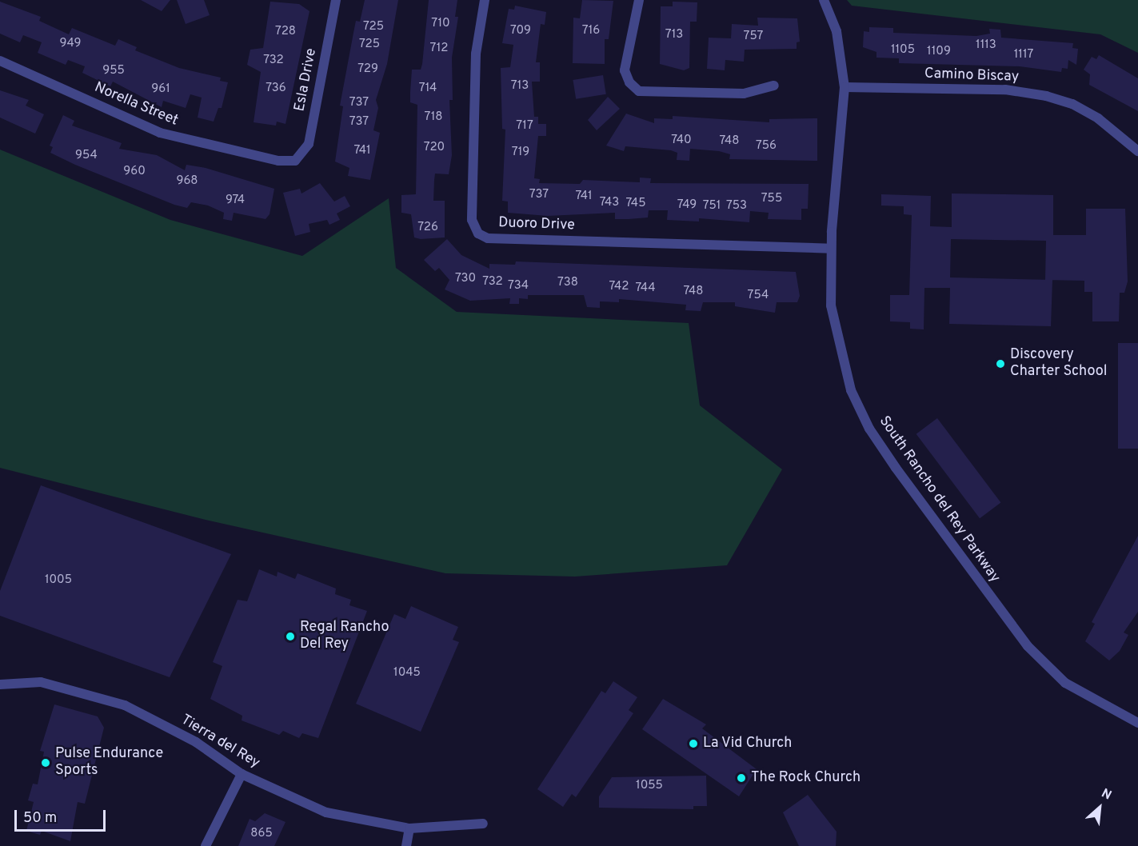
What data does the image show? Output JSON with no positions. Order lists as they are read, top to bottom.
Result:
{
  "streets": {
    "street": [
      "Camino Biscay",
      "Esla Drive",
      "Norella Street",
      "Duoro Drive",
      "South Rancho del Rey Parkway",
      "Tierra del Rey"
    ]
  },
  "crossings": [
    ["Camino Biscay", "South Rancho del Rey Parkway"],
    ["Esla Drive", "Norella Street"],
    ["Duoro Drive", "South Rancho del Rey Parkway"]
  ],
  "places": [
    "Discovery Charter School",
    "Regal Rancho Del Rey",
    "La Vid Church",
    "Pulse Endurance Sports",
    "The Rock Church"
  ],
  "house_numbers": [
    "710",
    "725",
    "709",
    "716",
    "728",
    "713",
    "757",
    "949",
    "725",
    "1113",
    "712",
    "1105",
    "1109",
    "1117",
    "732",
    "729",
    "955",
    "713",
    "736",
    "714",
    "961",
    "737",
    "718",
    "737",
    "717",
    "740",
    "748",
    "756",
    "720",
    "741",
    "719",
    "954",
    "960",
    "968",
    "737",
    "741",
    "755",
    "974",
    "743",
    "745",
    "749",
    "751",
    "753",
    "726",
    "730",
    "732",
    "738",
    "734",
    "742",
    "744",
    "748",
    "754",
    "1005",
    "1045",
    "1055",
    "865"
  ],
  "scale_bar": "50 m",
  "north": "top right"
}
